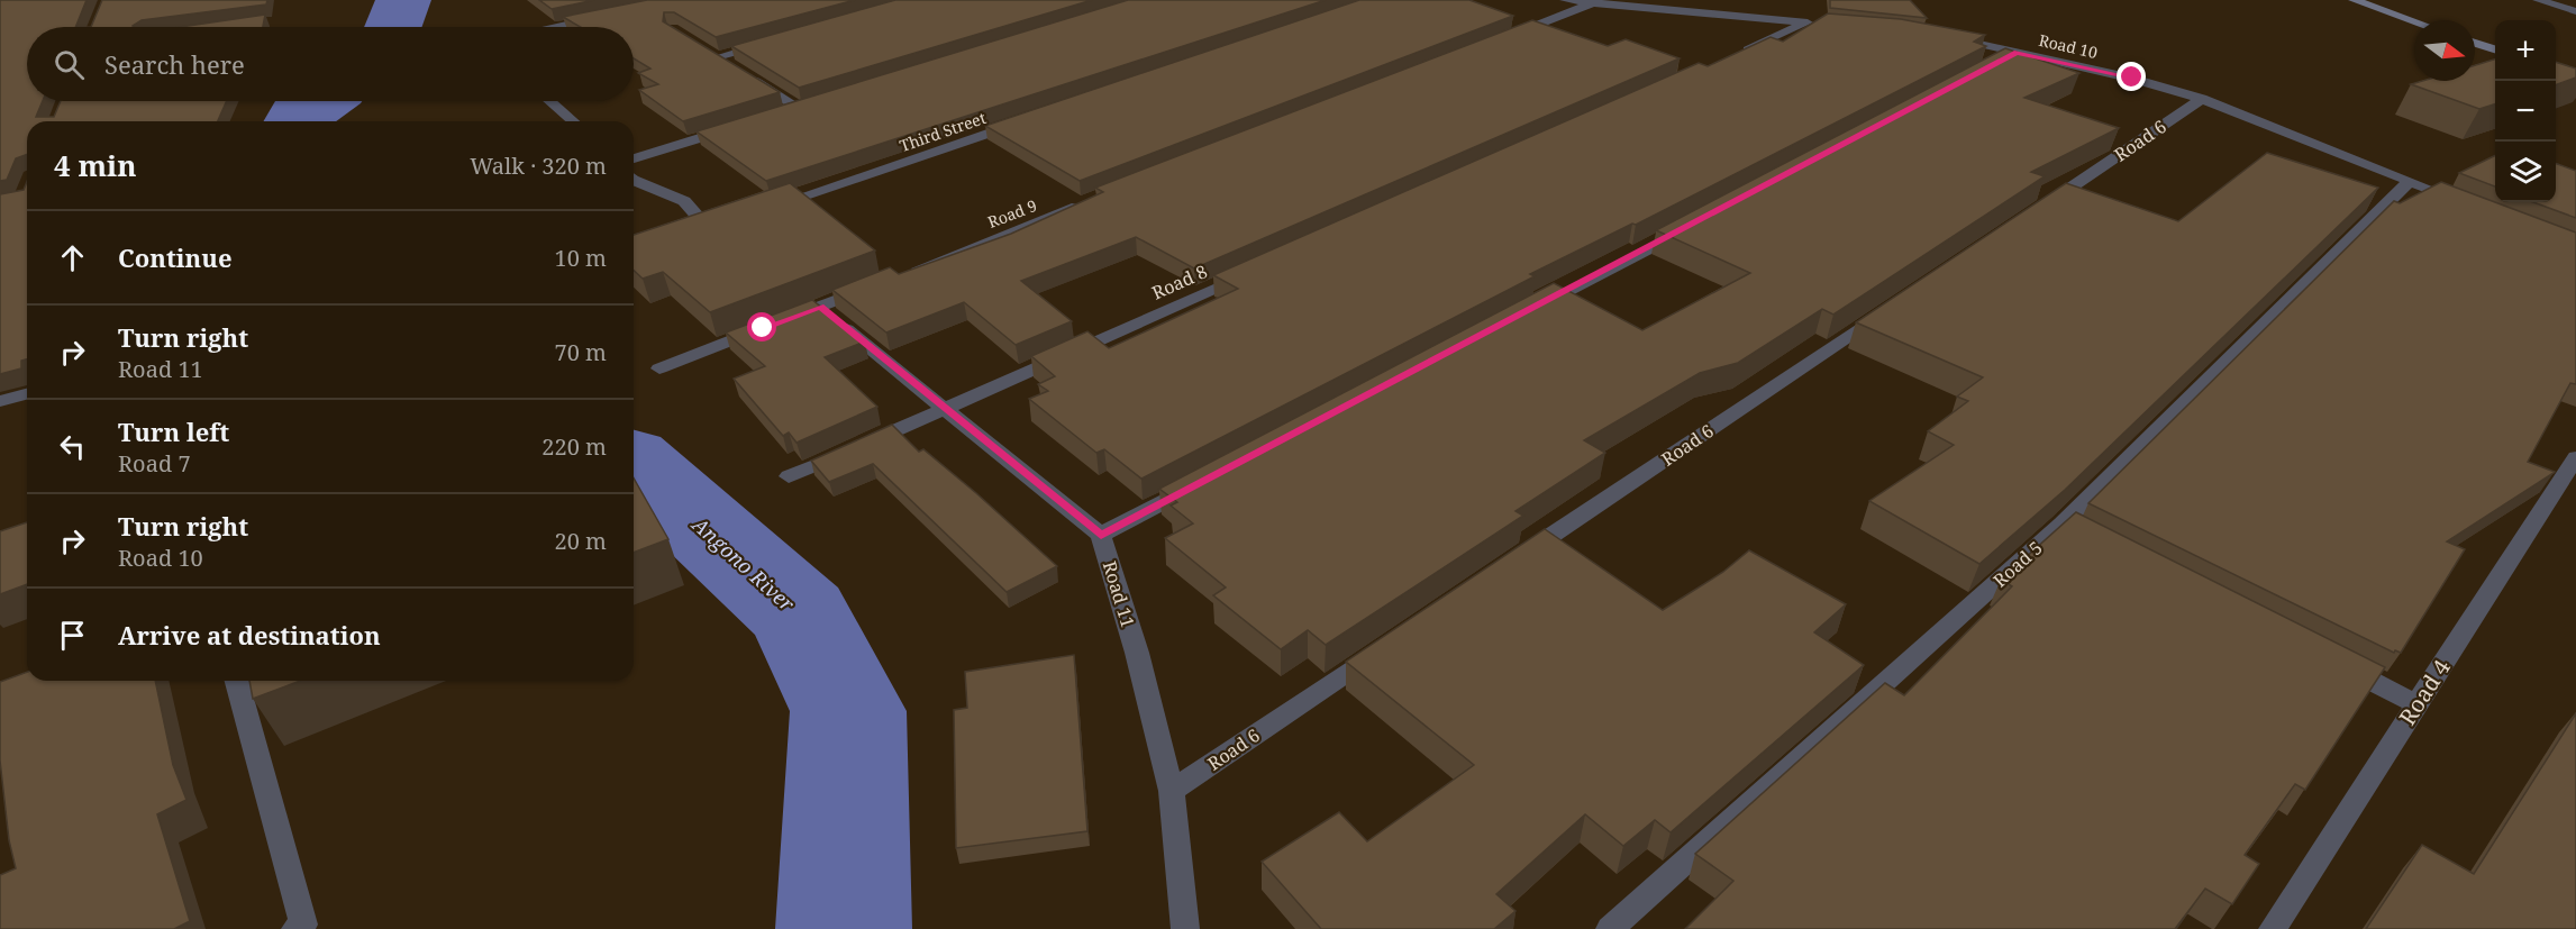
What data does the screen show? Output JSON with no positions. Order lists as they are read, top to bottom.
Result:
{
  "streets": {
    "street": [
      "Road 10",
      "Third Street",
      "Road 6",
      "Road 9",
      "Road 8",
      "Road 5",
      "Road 11",
      "Road 4"
    ]
  },
  "crossings": [
    ["Road 10", "Road 6"],
    ["Road 10", "Road 5"],
    ["Road 6", "Road 11"],
    ["Road 8", "Road 11"]
  ],
  "water": ["Angono River"],
  "north": "right",
  "page": {
    "map_buttons": ["+", "−"],
    "search": "Search here",
    "heading": ["4 min", "Walk · 320 m"],
    "list": [
      ["Continue", "10 m"],
      ["Turn right", "Road 11", "70 m"],
      ["Turn left", "Road 7", "220 m"],
      ["Turn right", "Road 10", "20 m"],
      "Arrive at destination"
    ]
  }
}
